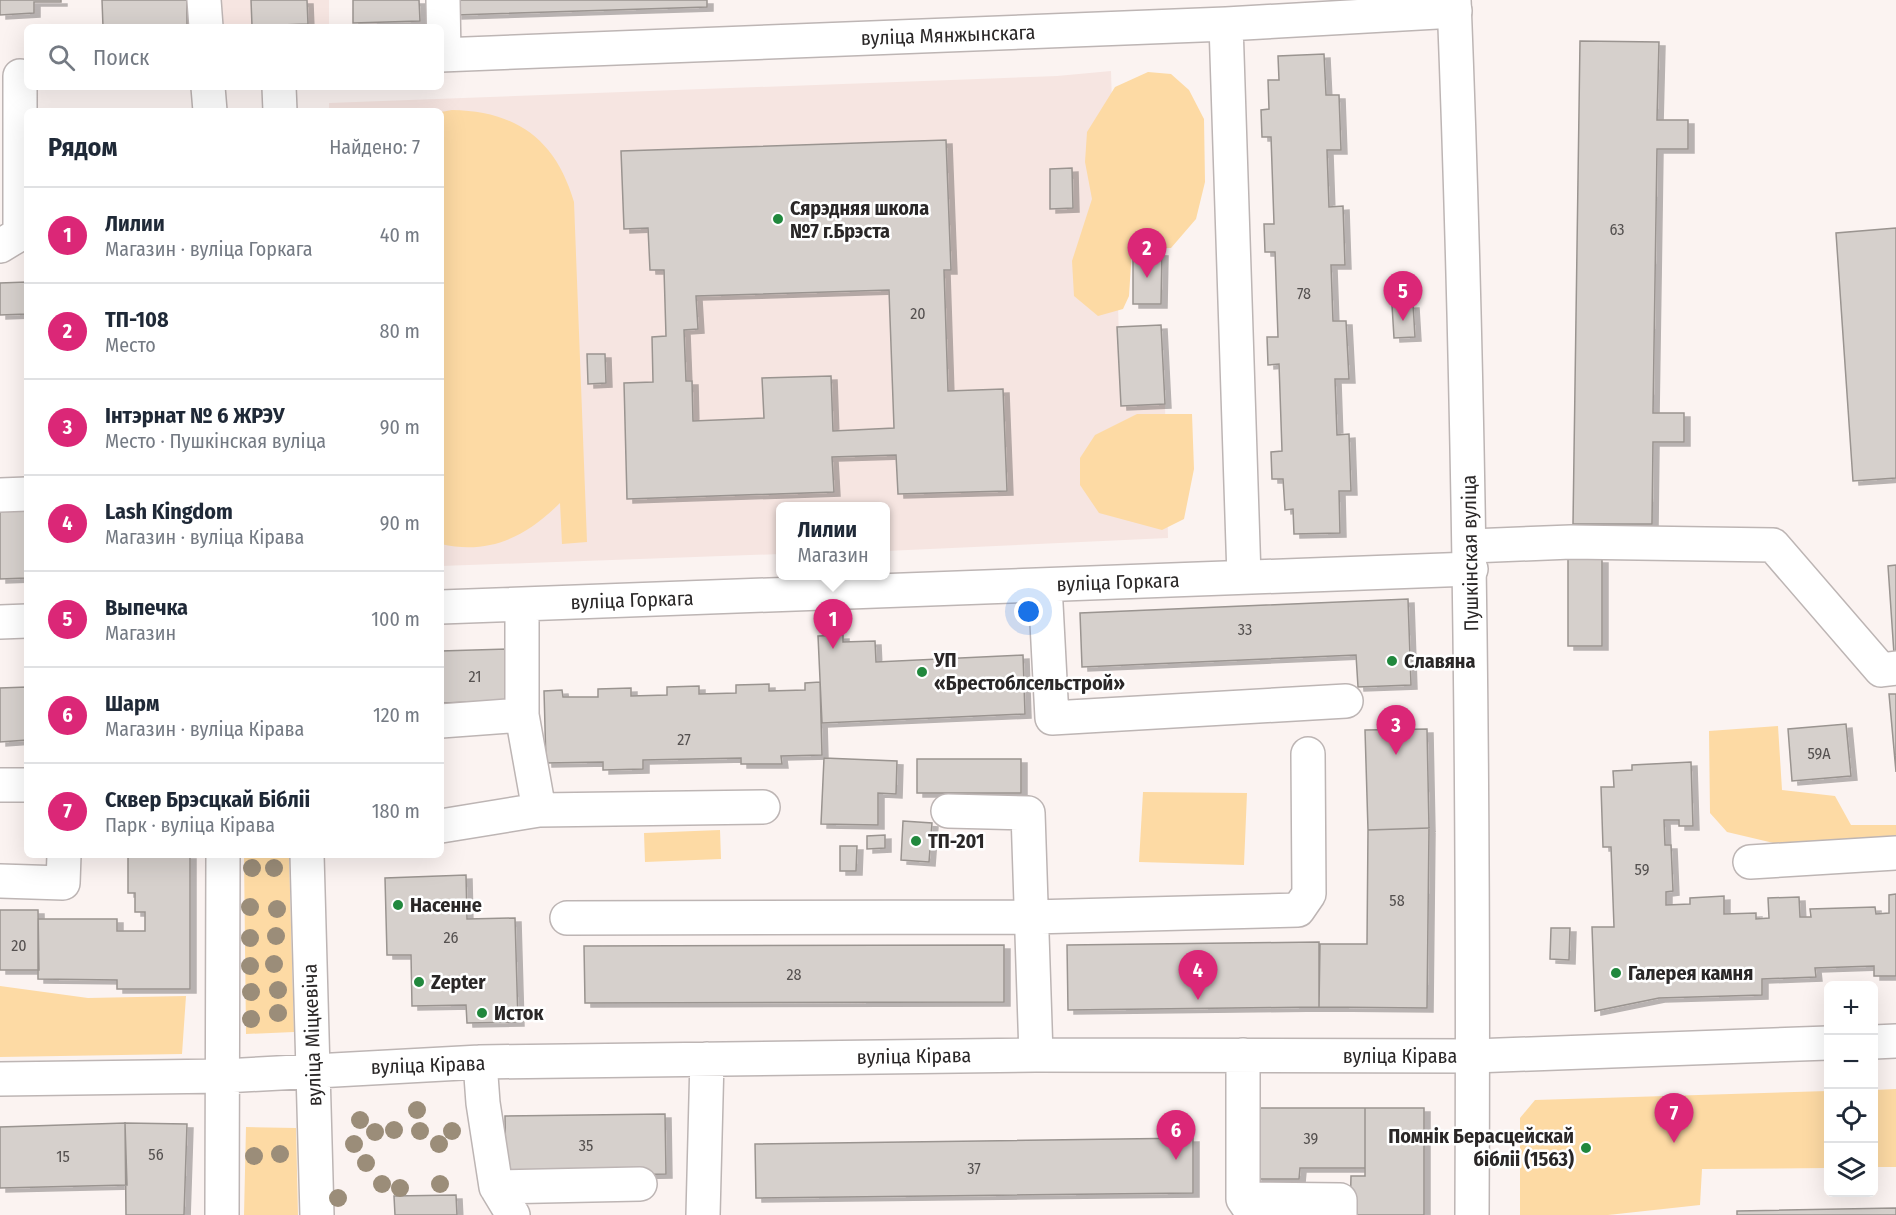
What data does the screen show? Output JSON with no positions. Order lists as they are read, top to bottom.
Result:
{
  "streets": {
    "street": [
      "вуліца Мянжынскага",
      "Пушкінская вуліца",
      "вуліца Горкага",
      "вуліца Міцкевіча",
      "вуліца Кірава"
    ]
  },
  "crossings": [
    ["вуліца Мянжынскага", "Пушкінская вуліца"],
    ["Пушкінская вуліца", "вуліца Горкага"],
    ["Пушкінская вуліца", "вуліца Кірава"],
    ["вуліца Міцкевіча", "вуліца Кірава"]
  ],
  "places": [
    "Сярэдняя школа №7 г.Брэста",
    "Славяна",
    "УП «Брестоблсельстрой»",
    "ТП-201",
    "Насенне",
    "Галерея камня",
    "Zepter",
    "Исток",
    "Помнік Берасцейскай бібліі (1563)"
  ],
  "house_numbers": [
    "63",
    "78",
    "20",
    "33",
    "21",
    "27",
    "59А",
    "59",
    "58",
    "26",
    "20",
    "28",
    "39",
    "35",
    "56",
    "15",
    "37"
  ],
  "page": {
    "search": "Поиск",
    "heading": ["Рядом", "Найдено: 7"],
    "list": [
      {
        "mark": "1",
        "name": "Лилии",
        "note": "Магазин · вуліца Горкага",
        "value": "40 m"
      },
      {
        "mark": "2",
        "name": "ТП-108",
        "note": "Место",
        "value": "80 m"
      },
      {
        "mark": "3",
        "name": "Інтэрнат № 6 ЖРЭУ",
        "note": "Место · Пушкінская вуліца",
        "value": "90 m"
      },
      {
        "mark": "4",
        "name": "Lash Kingdom",
        "note": "Магазин · вуліца Кірава",
        "value": "90 m"
      },
      {
        "mark": "5",
        "name": "Выпечка",
        "note": "Магазин",
        "value": "100 m"
      },
      {
        "mark": "6",
        "name": "Шарм",
        "note": "Магазин · вуліца Кірава",
        "value": "120 m"
      },
      {
        "mark": "7",
        "name": "Сквер Брэсцкай Бібліі",
        "note": "Парк · вуліца Кірава",
        "value": "180 m"
      }
    ],
    "pins": [
      "2",
      "5",
      "1",
      "3",
      "4",
      "7",
      "6"
    ],
    "popup": ["Лилии", "Магазин"],
    "map_buttons": ["+", "−"]
  }
}
